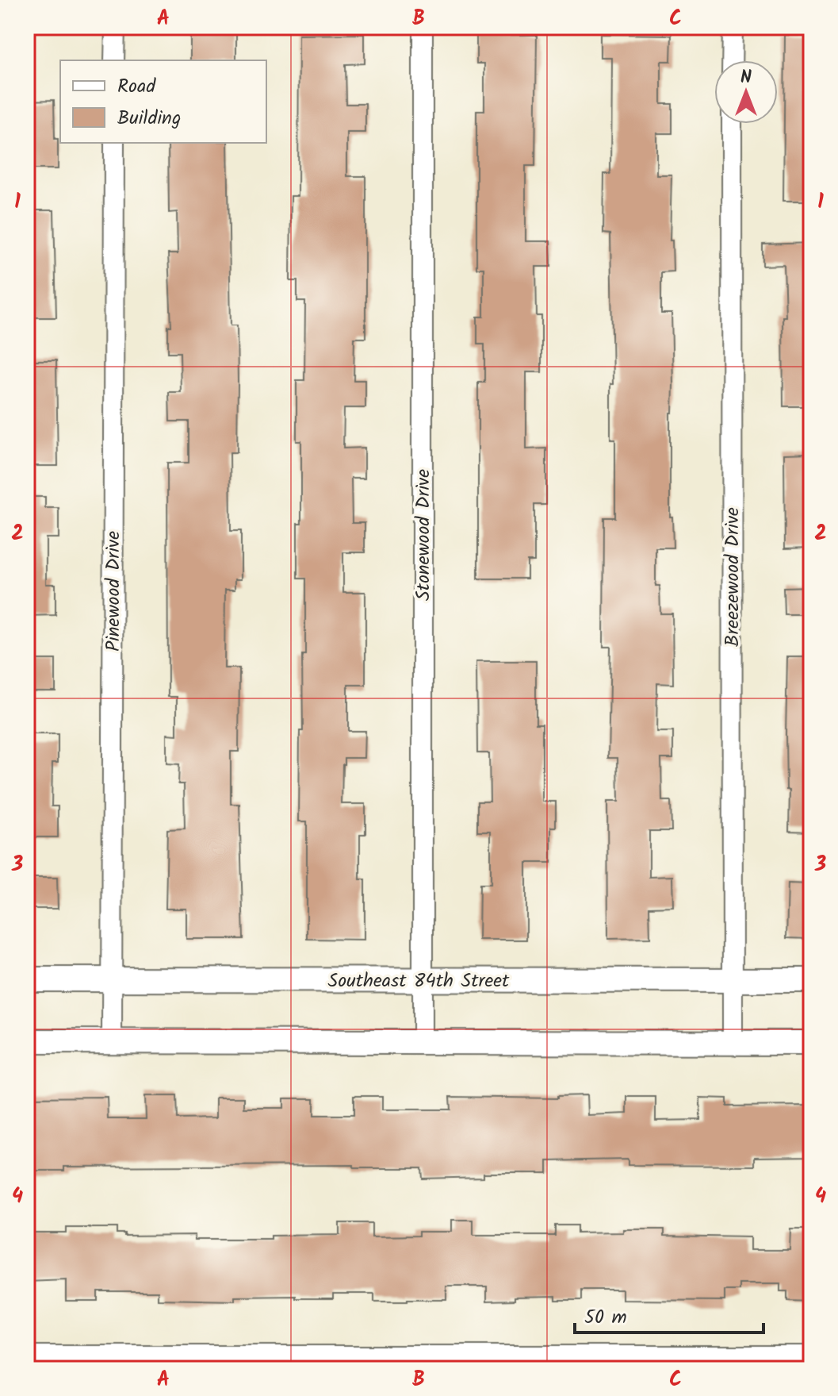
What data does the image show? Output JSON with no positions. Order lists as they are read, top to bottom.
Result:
{
  "streets": {
    "street": [
      "Stonewood Drive",
      "Breezewood Drive",
      "Pinewood Drive",
      "Southeast 84th Street"
    ]
  },
  "crossings": [
    ["Stonewood Drive", "Southeast 84th Street"],
    ["Breezewood Drive", "Southeast 84th Street"],
    ["Pinewood Drive", "Southeast 84th Street"]
  ],
  "legend": ["Road", "Building"],
  "scale_bar": "50 m",
  "north": "top",
  "grid": {
    "columns": ["A", "B", "C"],
    "rows": [
      "1",
      "2",
      "3",
      "4"
    ]
  }
}
